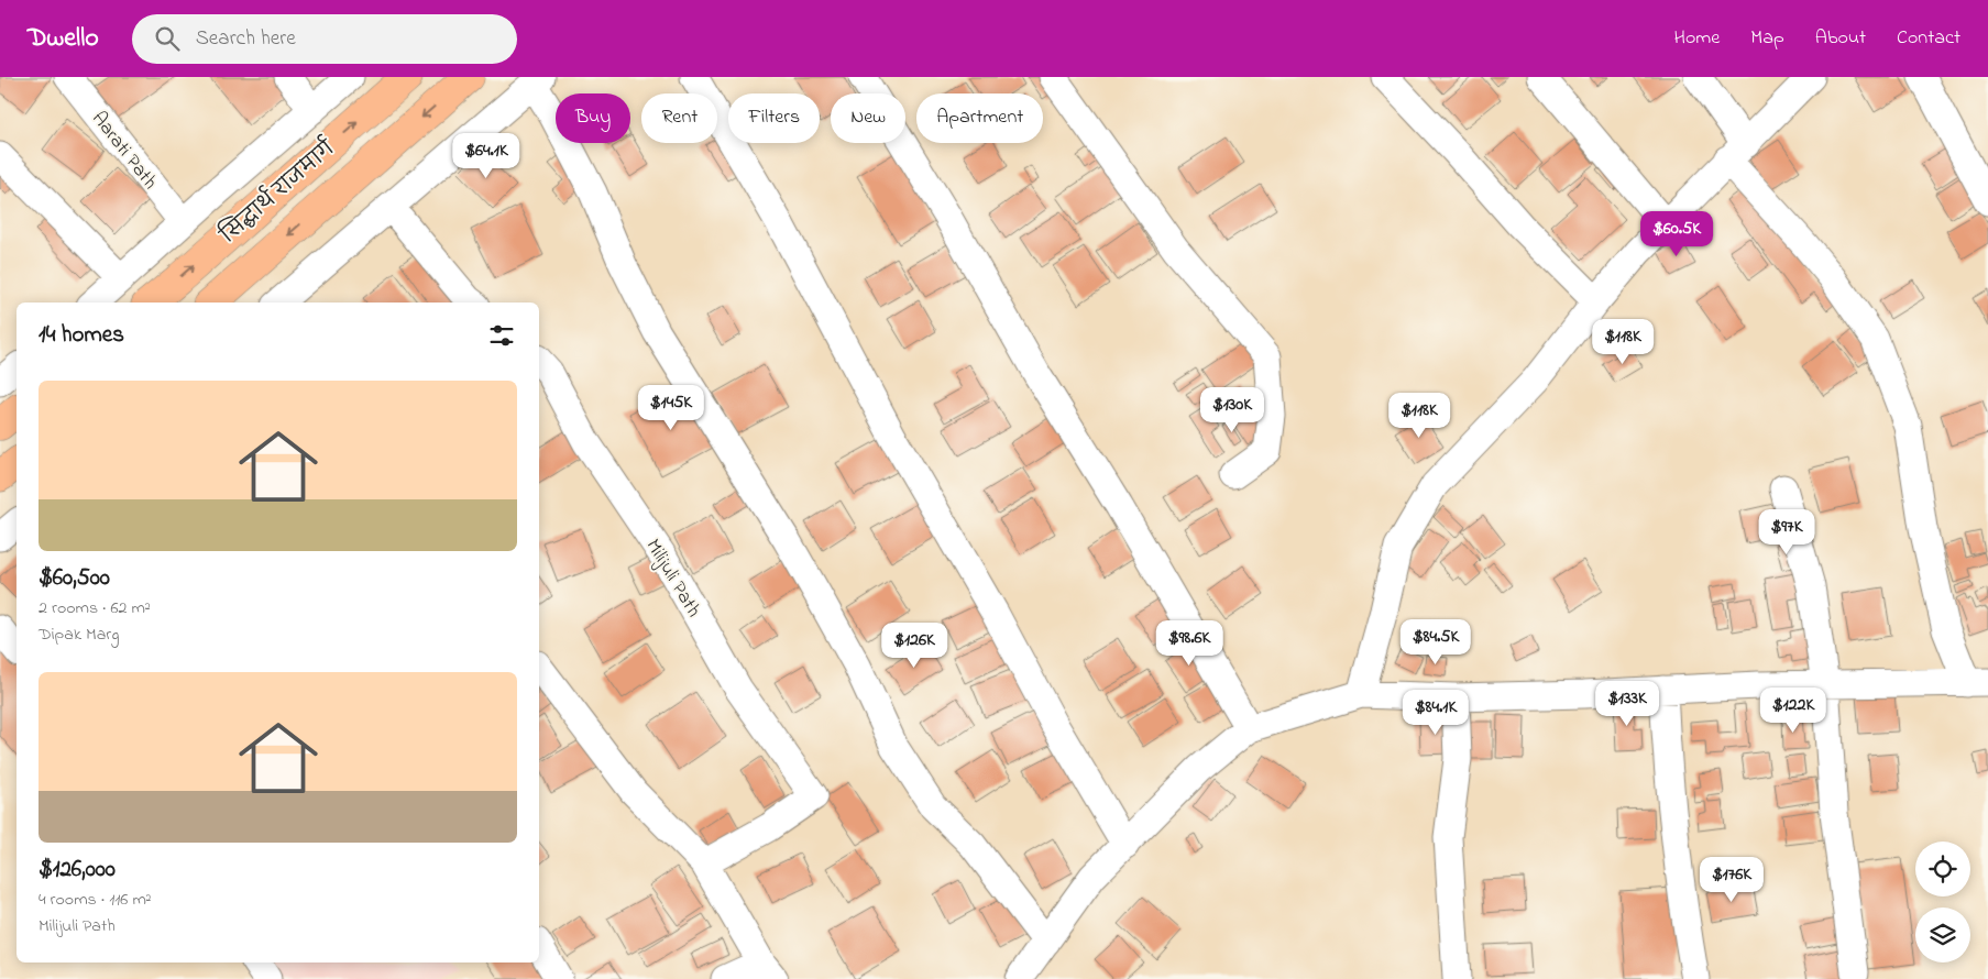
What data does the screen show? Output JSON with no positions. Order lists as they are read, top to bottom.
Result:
{
  "streets": {
    "highway": ["सिद्धार्थ राजमार्ग"],
    "street": ["Aarati Path", "Milijuli Path"]
  },
  "page": {
    "header": "Dwello",
    "search": "Search here",
    "nav": [
      "Home",
      "Map",
      "About",
      "Contact"
    ],
    "chip": [
      "Buy",
      "Rent",
      "Filters",
      "New",
      "Apartment"
    ],
    "price": [
      "$64.1K",
      "$60.5K",
      "$118K",
      "$145K",
      "$130K",
      "$118K",
      "$97K",
      "$84.5K",
      "$98.6K",
      "$126K",
      "$133K",
      "$122K",
      "$84.1K",
      "$176K"
    ],
    "heading": "14 homes",
    "list": [
      {
        "name": "$60,500",
        "note": "2 rooms · 62 m² · Dipak Marg"
      },
      {
        "name": "$126,000",
        "note": "4 rooms · 116 m² · Milijuli Path"
      }
    ]
  }
}
